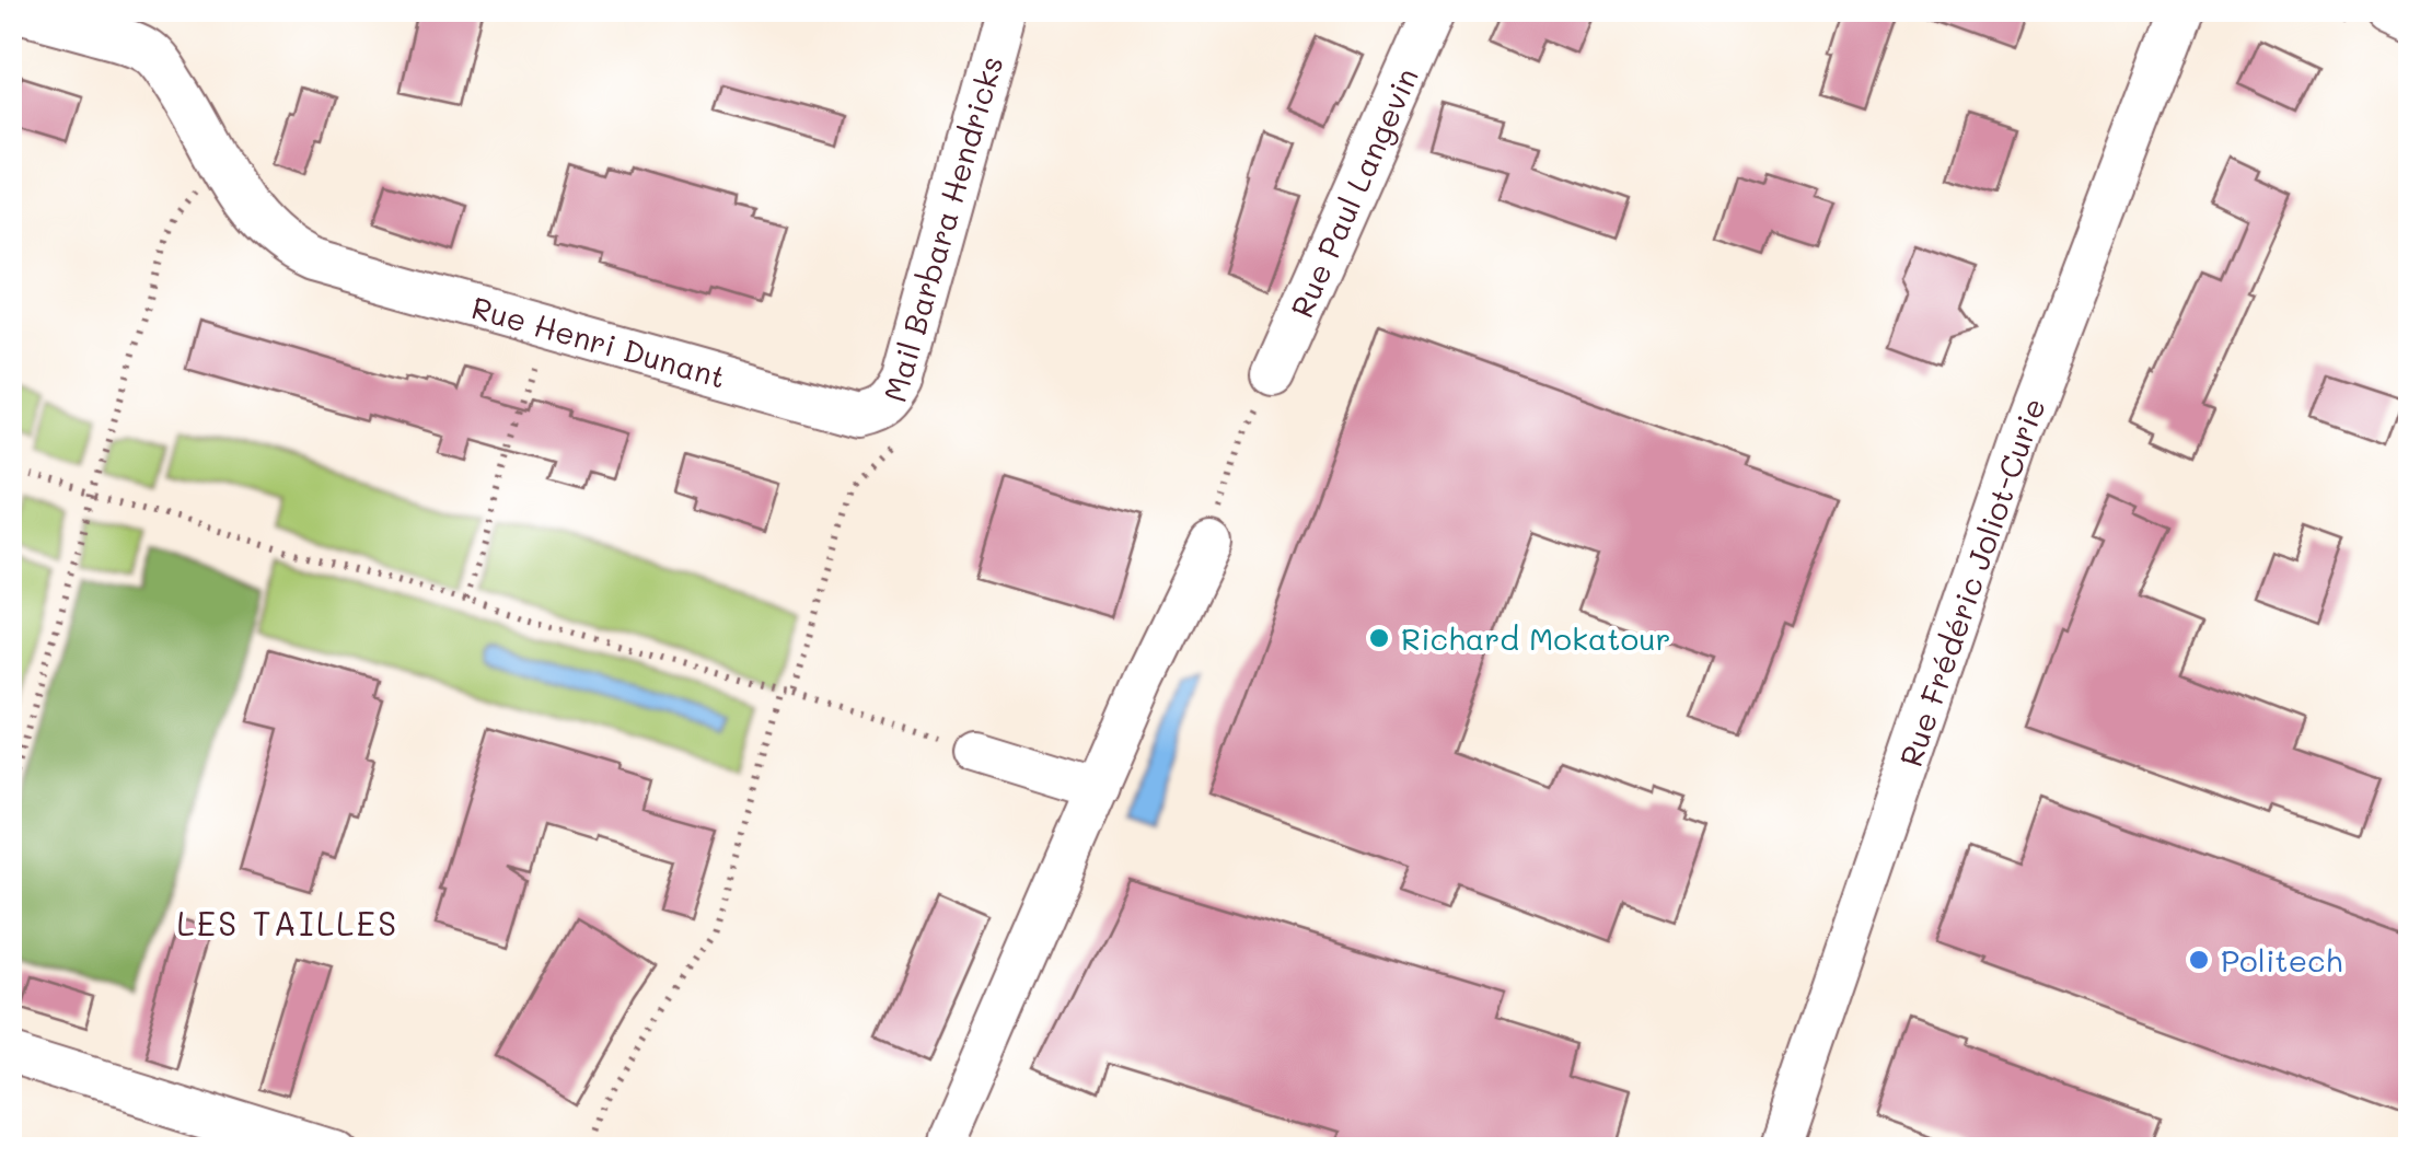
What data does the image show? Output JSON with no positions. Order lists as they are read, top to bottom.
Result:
{
  "streets": {
    "street": ["Rue Paul Langevin", "Rue Henri Dunant", "Rue Frédéric Joliot-Curie"],
    "path": ["Mail Barbara Hendricks"]
  },
  "districts": ["LES TAILLES"],
  "places": ["Richard Mokatour", "Politech"]
}
